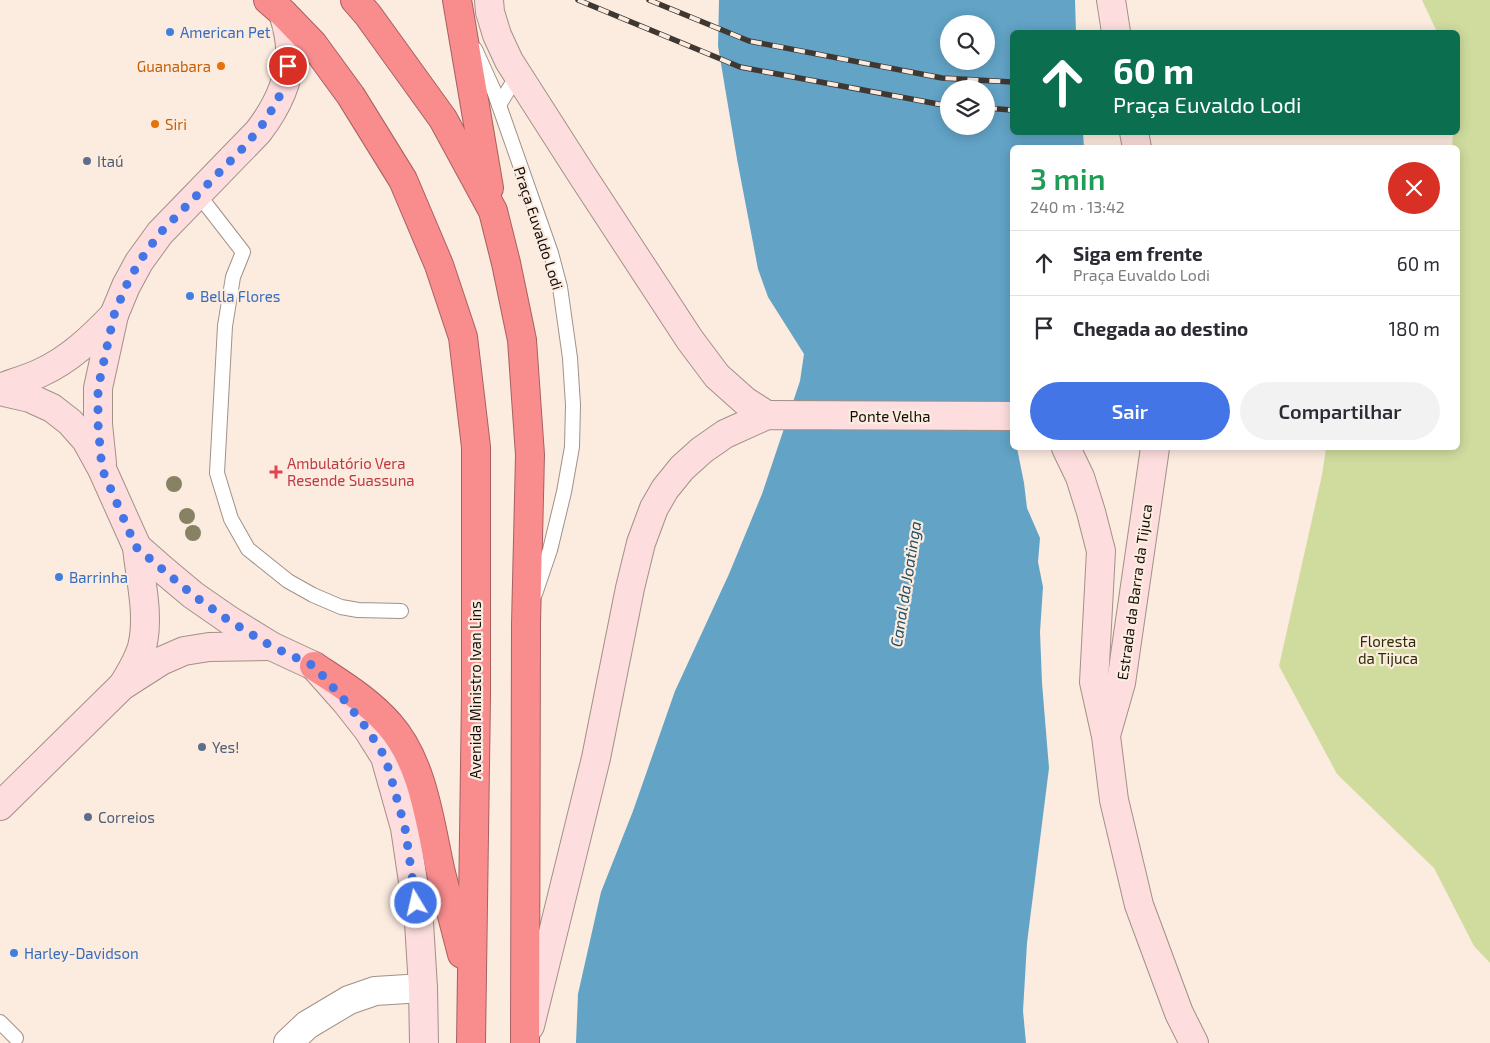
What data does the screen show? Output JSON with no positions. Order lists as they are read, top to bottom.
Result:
{
  "streets": {
    "highway": ["Avenida Ministro Ivan Lins"],
    "main road": ["Ponte Velha", "Estrada da Barra da Tijuca"],
    "lane": ["Praça Euvaldo Lodi"]
  },
  "water": ["Canal da Joatinga"],
  "parks": ["Floresta da Tijuca"],
  "places": {
    "other": [
      "American Pet",
      "Guanabara",
      "Siri",
      "Itaú",
      "Bella Flores",
      "Barrinha",
      "Yes!",
      "Correios",
      "Harley-Davidson"
    ],
    "health": ["Ambulatório Vera Resende Suassuna"]
  },
  "page": {
    "turn": ["60 m", "Praça Euvaldo Lodi"],
    "heading": ["3 min", "240 m · 13:42"],
    "list": [
      {
        "name": "Siga em frente",
        "note": "Praça Euvaldo Lodi",
        "value": "60 m"
      },
      {
        "name": "Chegada ao destino",
        "value": "180 m"
      }
    ],
    "buttons": ["Sair", "Compartilhar"]
  }
}
